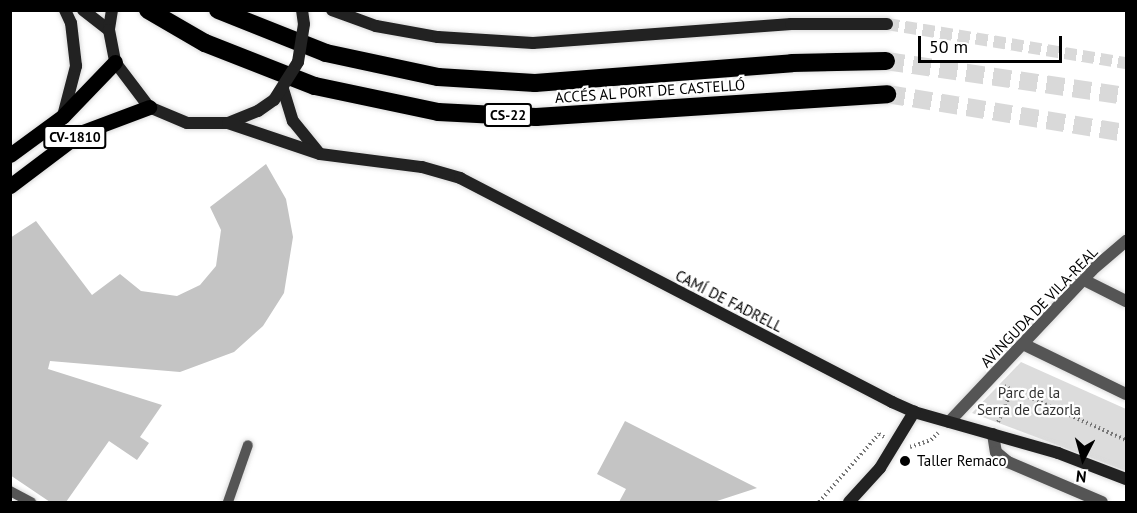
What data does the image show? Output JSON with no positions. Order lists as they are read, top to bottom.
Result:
{
  "streets": {
    "highway": ["ACCÉS AL PORT DE CASTELLÓ", "CS-22"],
    "main road": ["CV-1810", "CAMÍ DE FADRELL"],
    "street": ["AVINGUDA DE VILA-REAL"]
  },
  "crossings": [
    ["CAMÍ DE FADRELL", "AVINGUDA DE VILA-REAL"]
  ],
  "parks": ["Parc de la Serra de Cazorla"],
  "places": ["Taller Remaco"],
  "scale_bar": "50 m",
  "north": "bottom"
}
